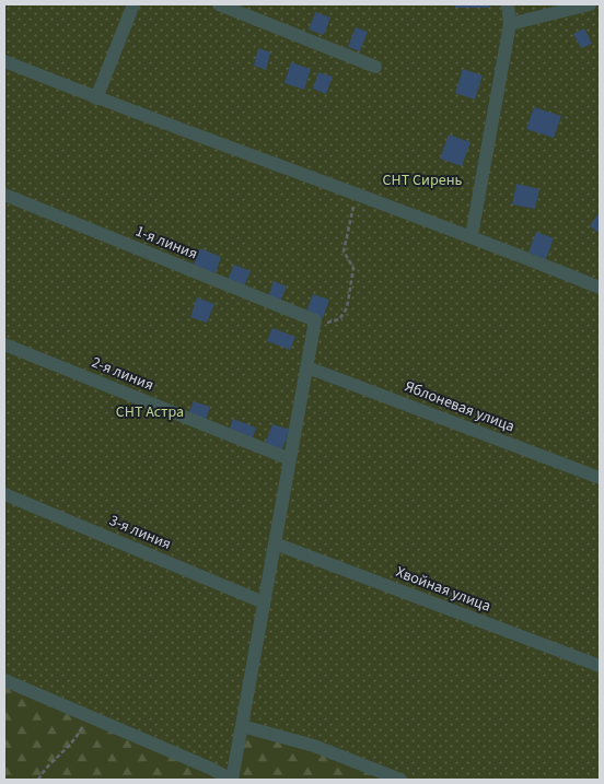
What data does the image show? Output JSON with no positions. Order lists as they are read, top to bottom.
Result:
{
  "streets": {
    "street": [
      "1-я линия",
      "2-я линия",
      "Яблоневая улица",
      "3-я линия",
      "Хвойная улица"
    ]
  },
  "parks": ["СНТ Сирень", "СНТ Астра"]
}
